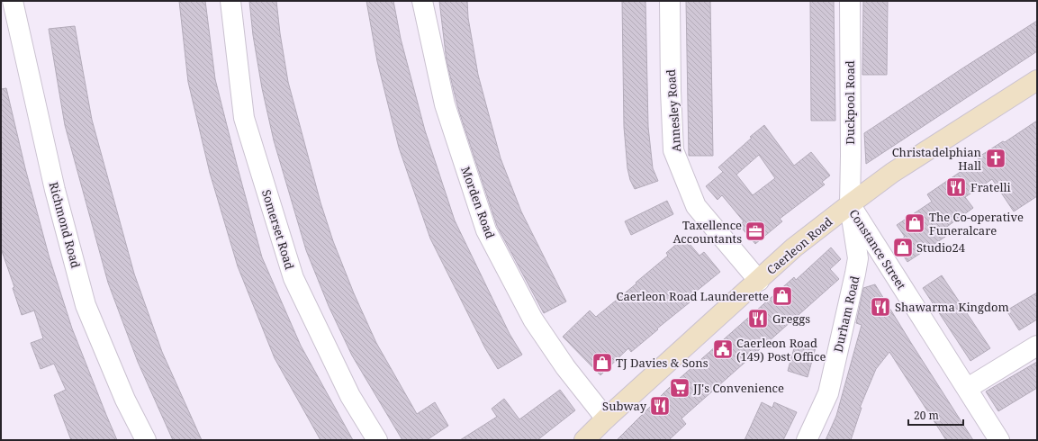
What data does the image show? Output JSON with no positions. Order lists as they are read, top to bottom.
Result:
{
  "streets": {
    "main road": ["Caerleon Road"],
    "street": [
      "Duckpool Road",
      "Annesley Road",
      "Morden Road",
      "Richmond Road",
      "Somerset Road",
      "Constance Street",
      "Durham Road"
    ]
  },
  "crossings": [
    ["Duckpool Road", "Caerleon Road"],
    ["Duckpool Road", "Constance Street"],
    ["Duckpool Road", "Durham Road"],
    ["Annesley Road", "Caerleon Road"],
    ["Morden Road", "Caerleon Road"],
    ["Caerleon Road", "Constance Street"],
    ["Caerleon Road", "Durham Road"],
    ["Constance Street", "Durham Road"]
  ],
  "places": {
    "church": ["Christadelphian Hall"],
    "restaurant": [
      "Fratelli",
      "Shawarma Kingdom",
      "Greggs",
      "Subway"
    ],
    "shop": [
      "The Co-operative Funeralcare",
      "Studio24",
      "Caerleon Road Launderette",
      "TJ Davies & Sons"
    ],
    "office": ["Taxellence Accountants"],
    "public building": ["Caerleon Road (149) Post Office"],
    "supermarket": ["JJ's Convenience"]
  },
  "scale_bar": "20 m"
}
